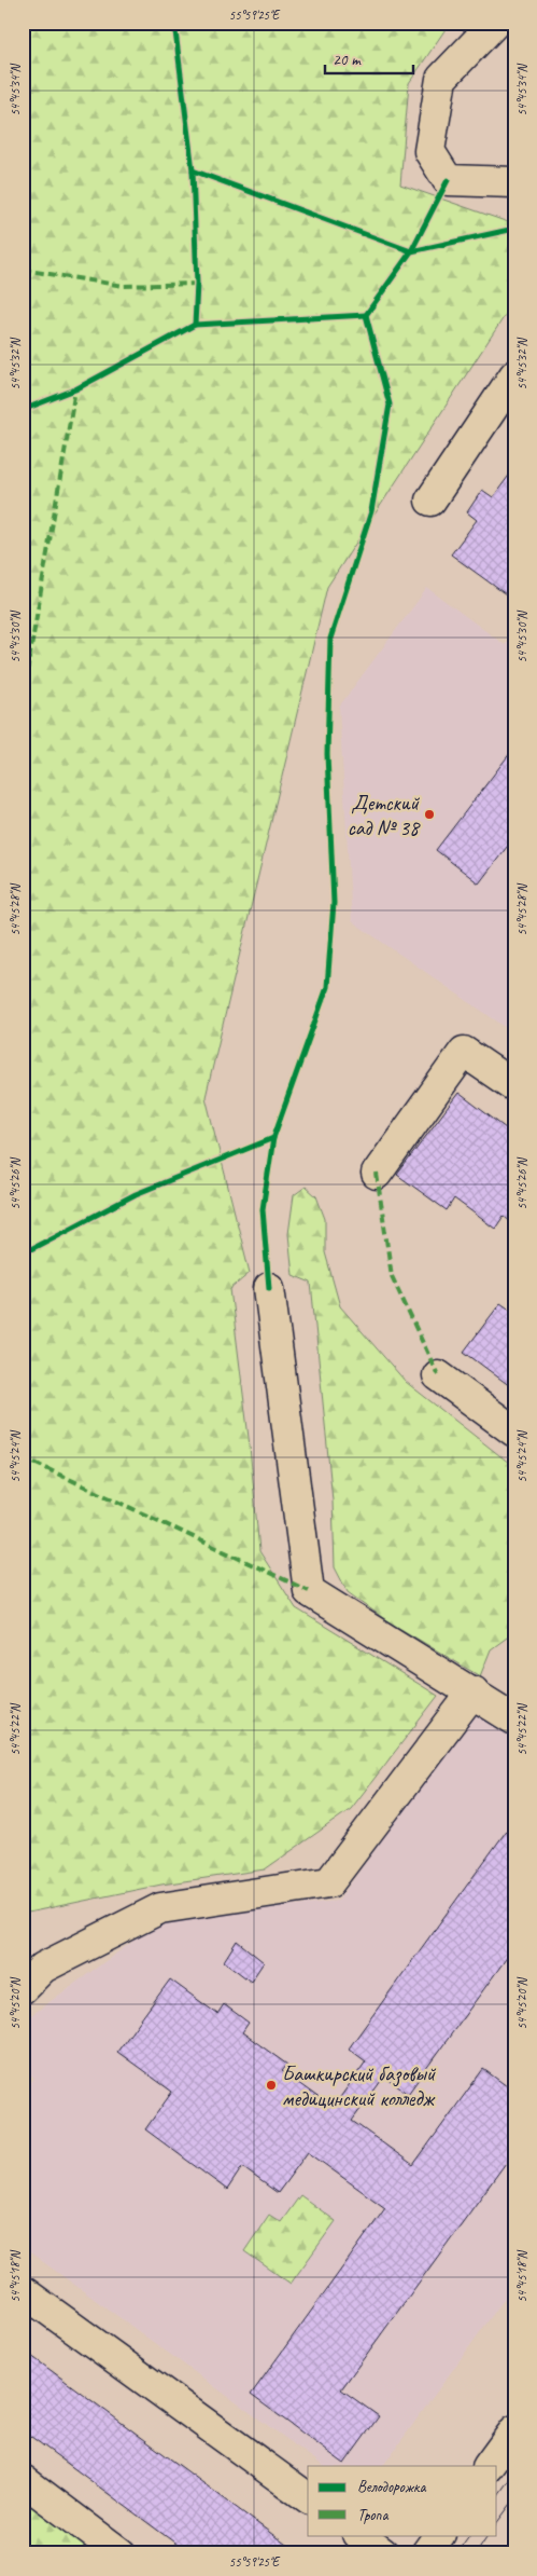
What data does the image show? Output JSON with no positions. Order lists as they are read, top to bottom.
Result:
{
  "places": ["Детский сад № 38", "Башкирский базовый медицинский колледж"],
  "legend": ["Велодорожка", "Тропа"],
  "scale_bar": "20 m",
  "coordinates": [
    "55°59'25\"E",
    "54°45'34\"N",
    "54°45'32\"N",
    "54°45'30\"N",
    "54°45'28\"N",
    "54°45'26\"N",
    "54°45'24\"N",
    "54°45'22\"N",
    "54°45'20\"N",
    "54°45'18\"N"
  ]
}
